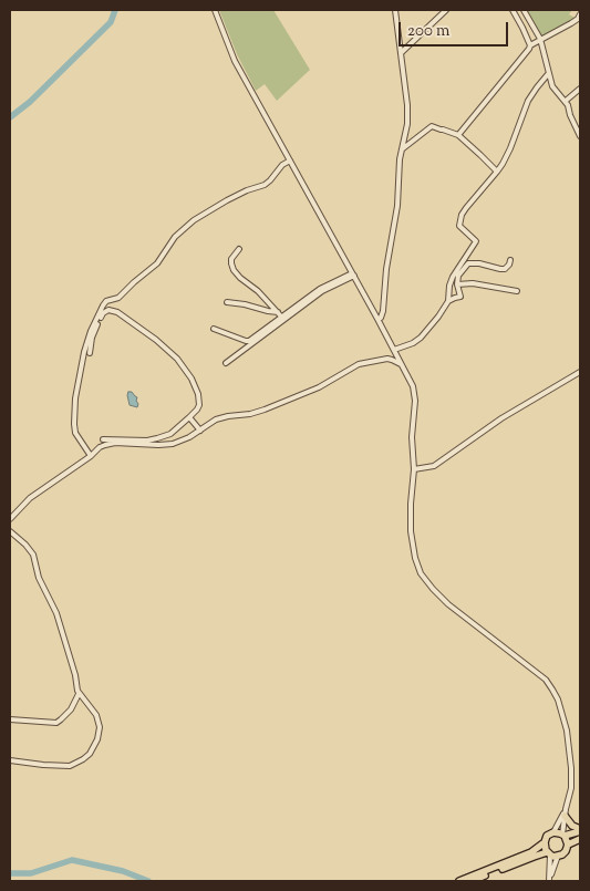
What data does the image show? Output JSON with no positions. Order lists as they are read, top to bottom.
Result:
{
  "scale_bar": "200 m"
}
